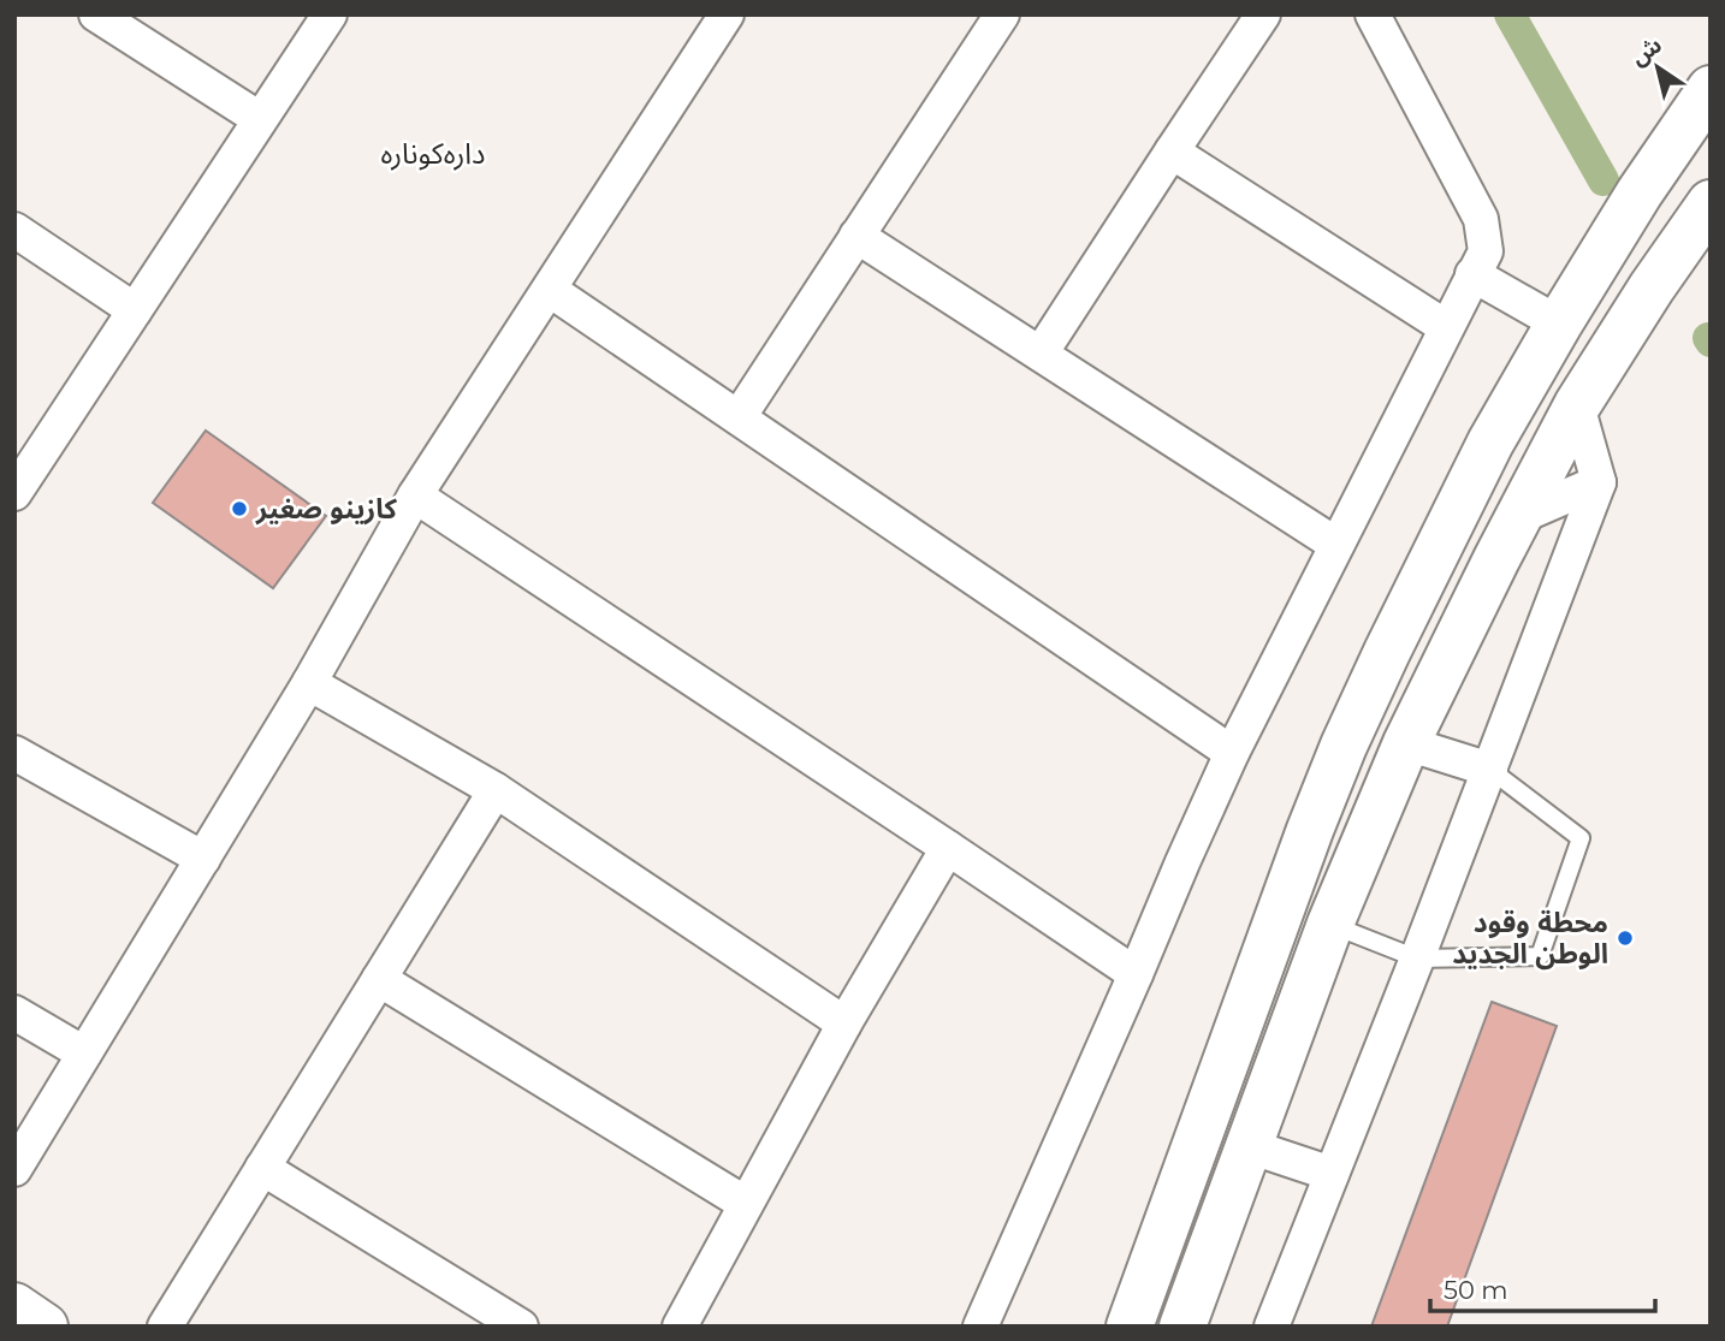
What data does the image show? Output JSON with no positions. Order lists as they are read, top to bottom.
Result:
{
  "districts": ["دارەکونارە"],
  "places": ["كازينو صغير", "محطة وقود الوطن الجديد"],
  "scale_bar": "50 m",
  "north": "top left"
}
